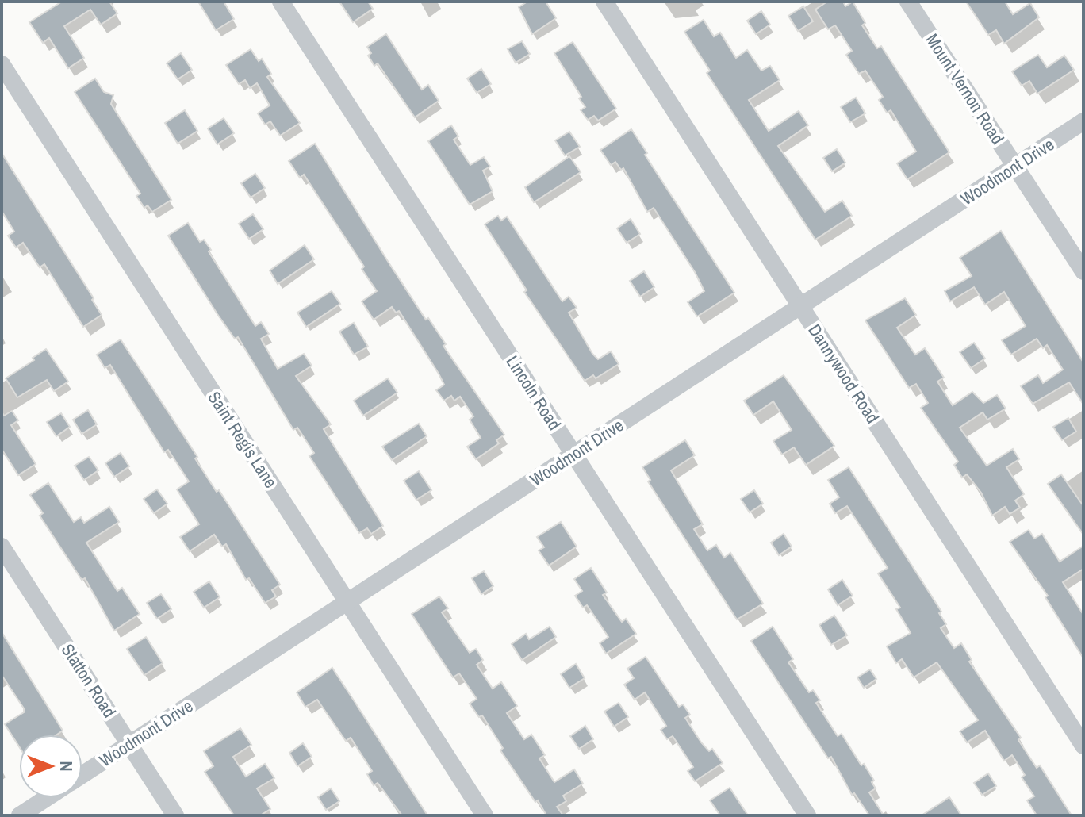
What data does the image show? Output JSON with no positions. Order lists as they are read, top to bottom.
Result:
{
  "streets": {
    "street": [
      "Mount Vernon Road",
      "Woodmont Drive",
      "Dannywood Road",
      "Lincoln Road",
      "Saint Regis Lane",
      "Statton Road"
    ]
  },
  "crossings": [
    ["Mount Vernon Road", "Woodmont Drive"],
    ["Woodmont Drive", "Dannywood Road"],
    ["Woodmont Drive", "Lincoln Road"],
    ["Woodmont Drive", "Saint Regis Lane"],
    ["Woodmont Drive", "Statton Road"]
  ],
  "north": "right"
}
